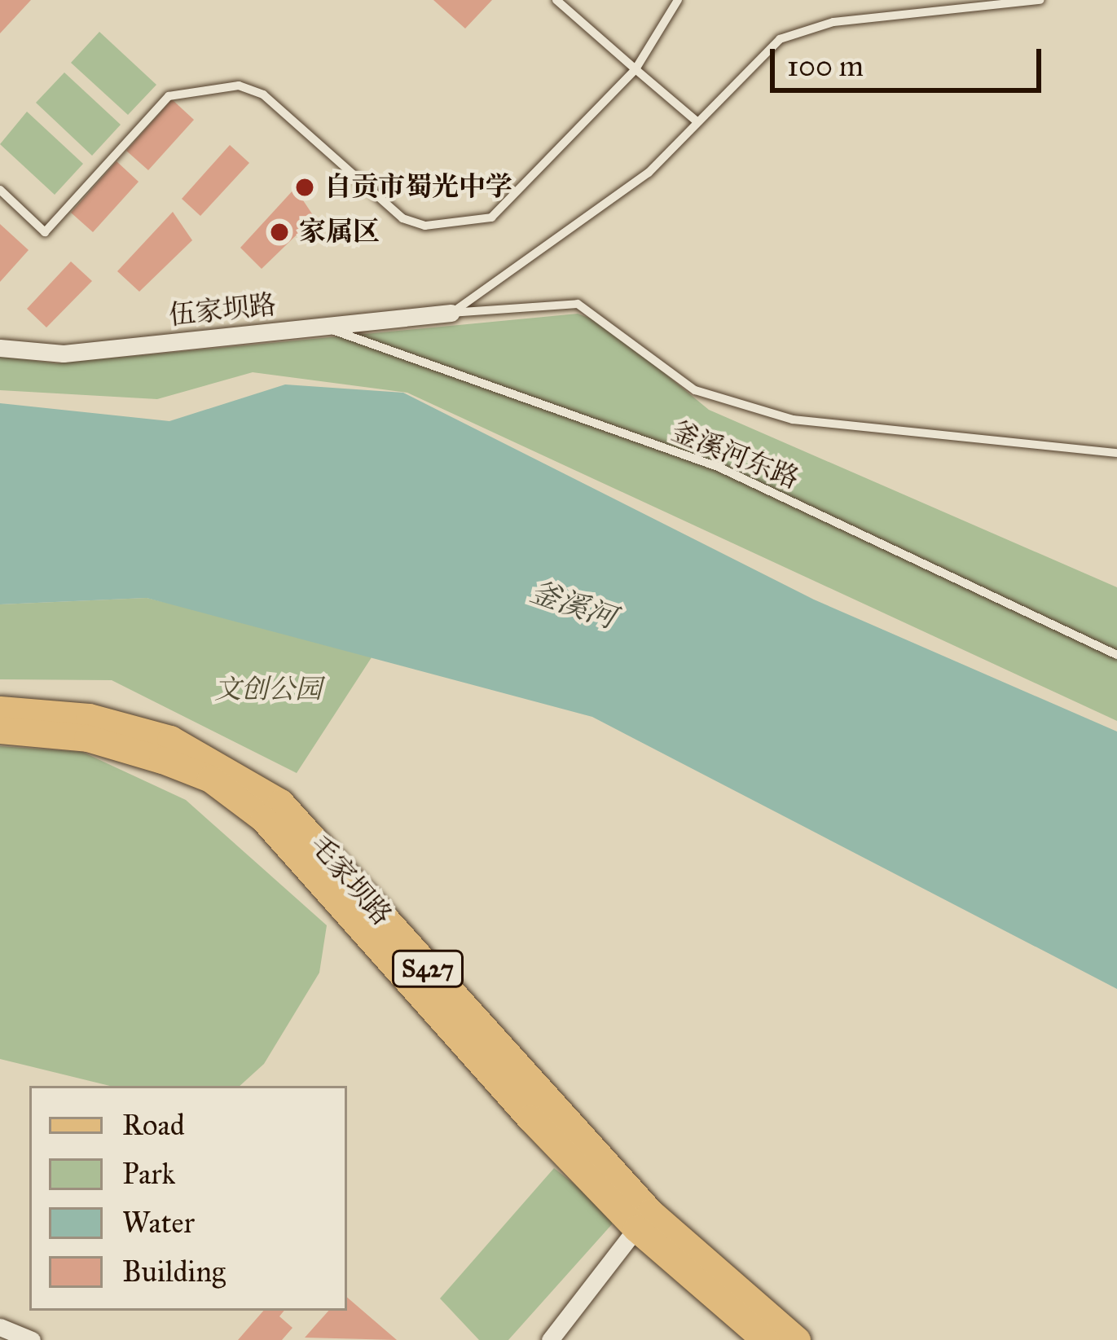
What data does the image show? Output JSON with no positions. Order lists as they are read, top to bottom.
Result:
{
  "streets": {
    "main road": ["毛家坝路", "S427"],
    "street": ["伍家坝路"],
    "lane": ["釜溪河东路"]
  },
  "crossings": [
    ["伍家坝路", "釜溪河东路"]
  ],
  "water": ["釜溪河"],
  "parks": ["文创公园"],
  "places": ["自贡市蜀光中学", "家属区"],
  "legend": [
    "Road",
    "Park",
    "Water",
    "Building"
  ],
  "scale_bar": "100 m"
}
